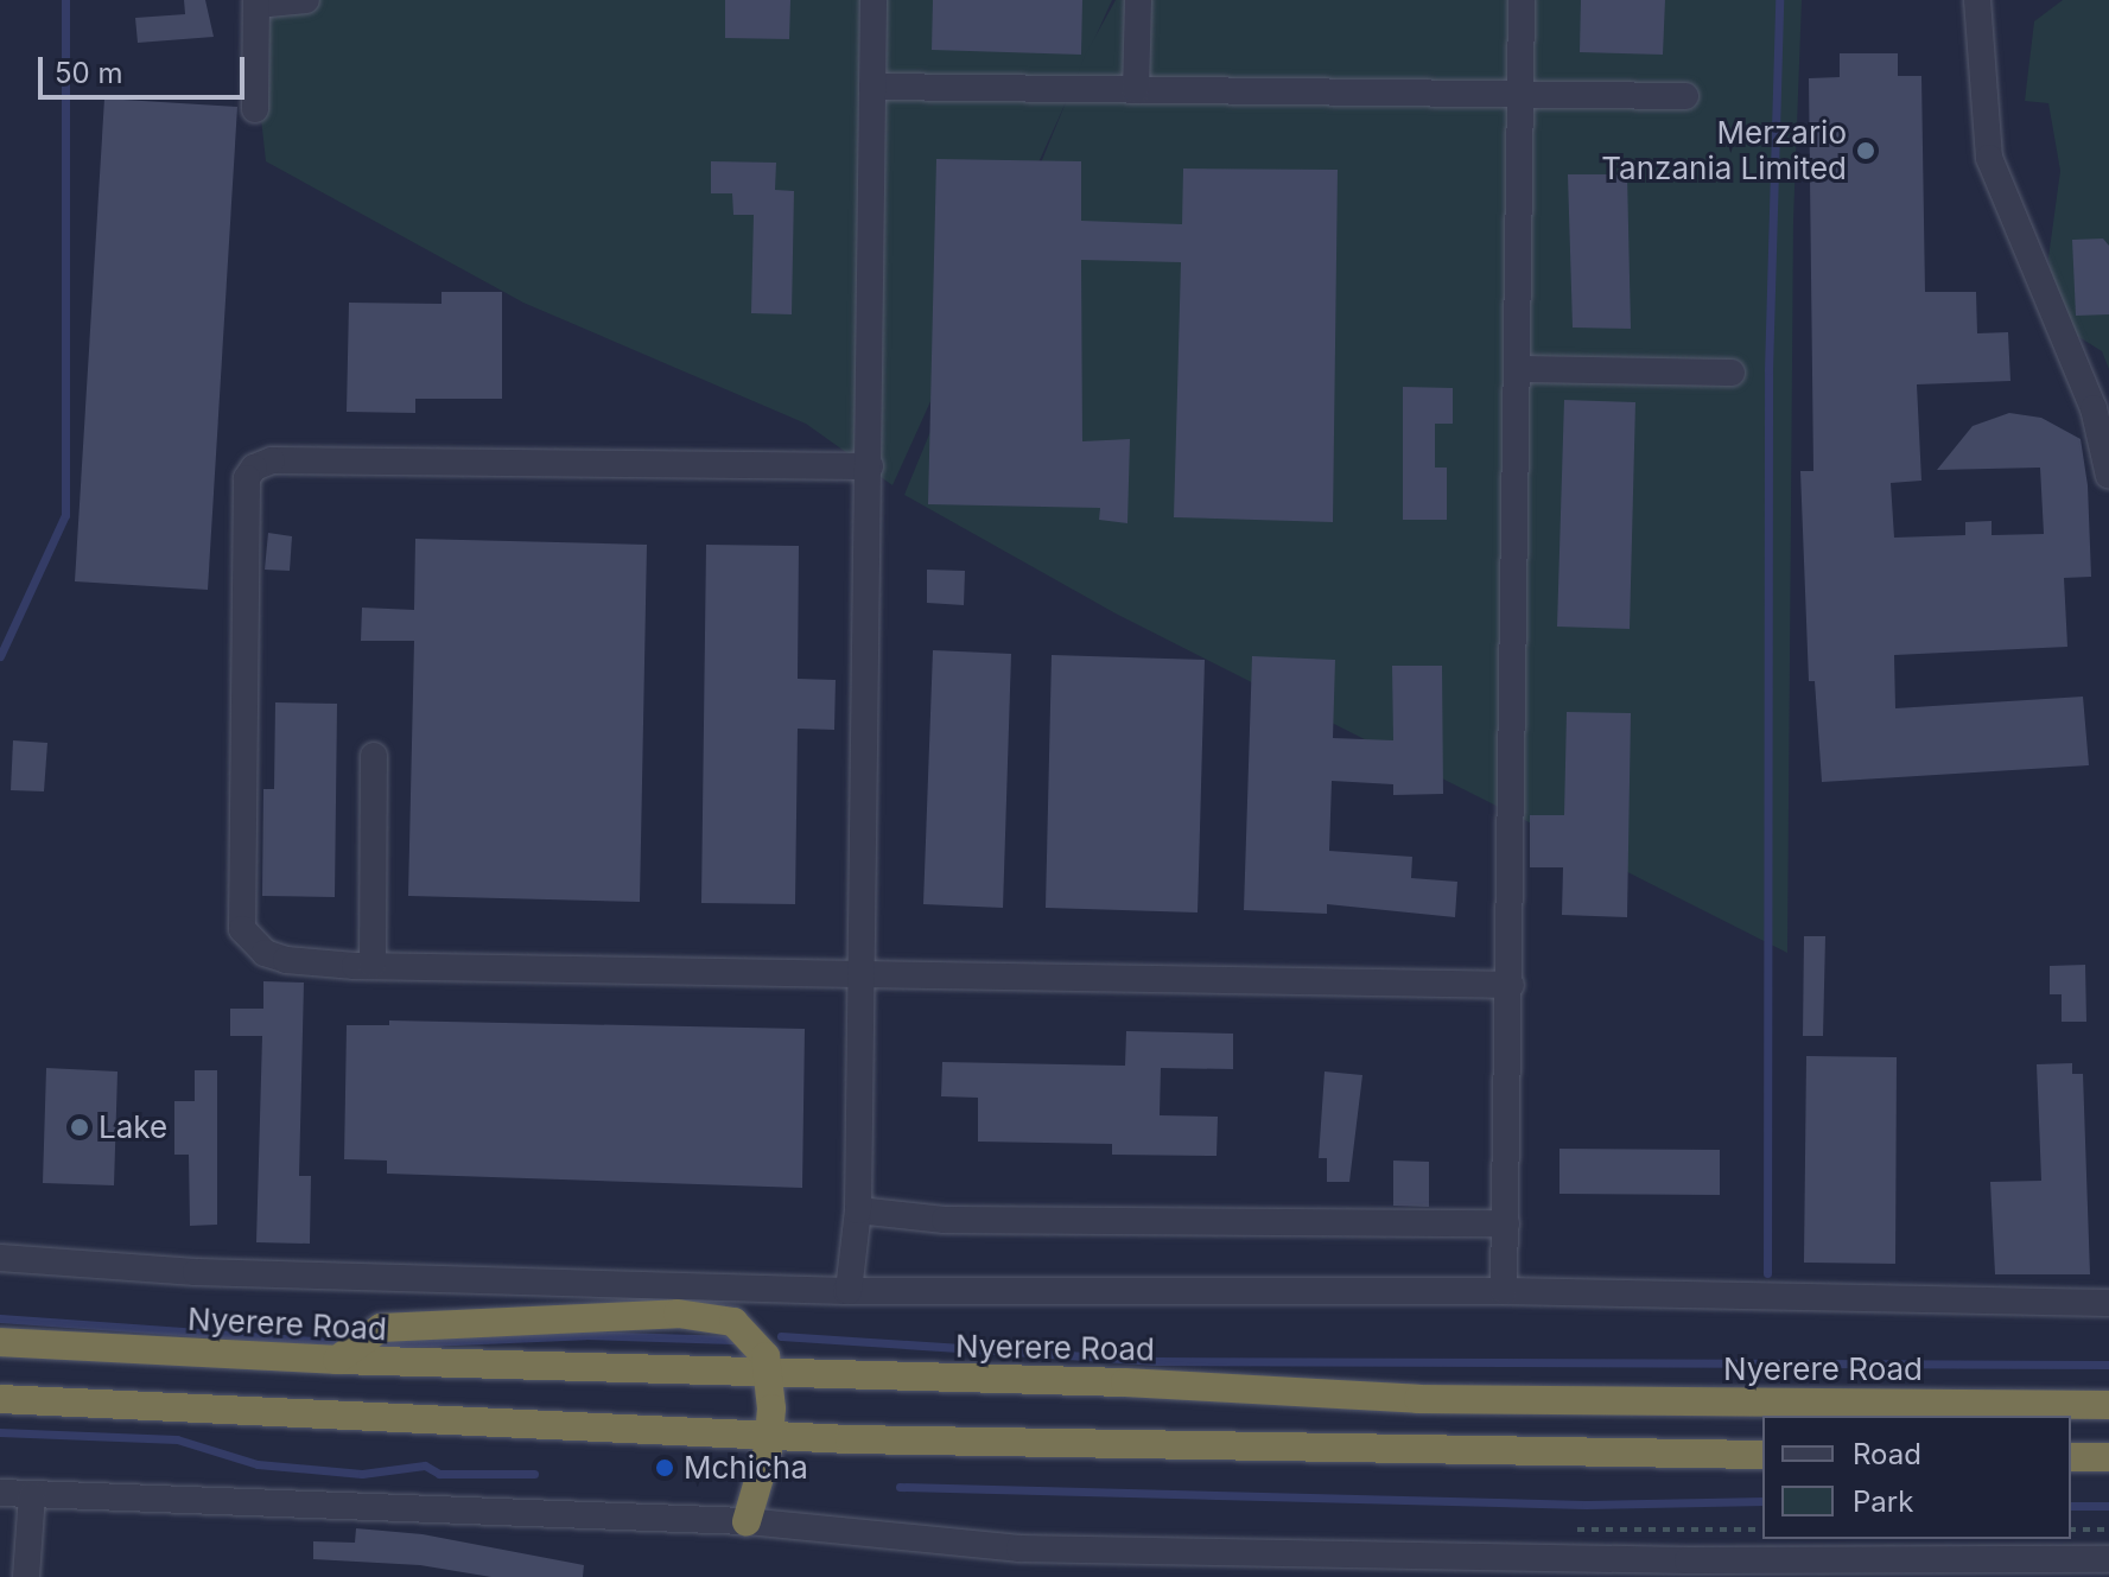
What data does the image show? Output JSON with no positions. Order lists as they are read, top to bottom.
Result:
{
  "streets": {
    "highway": ["Nyerere Road"]
  },
  "places": ["Merzario Tanzania Limited", "Lake", "Mchicha"],
  "legend": ["Road", "Park"],
  "scale_bar": "50 m"
}
